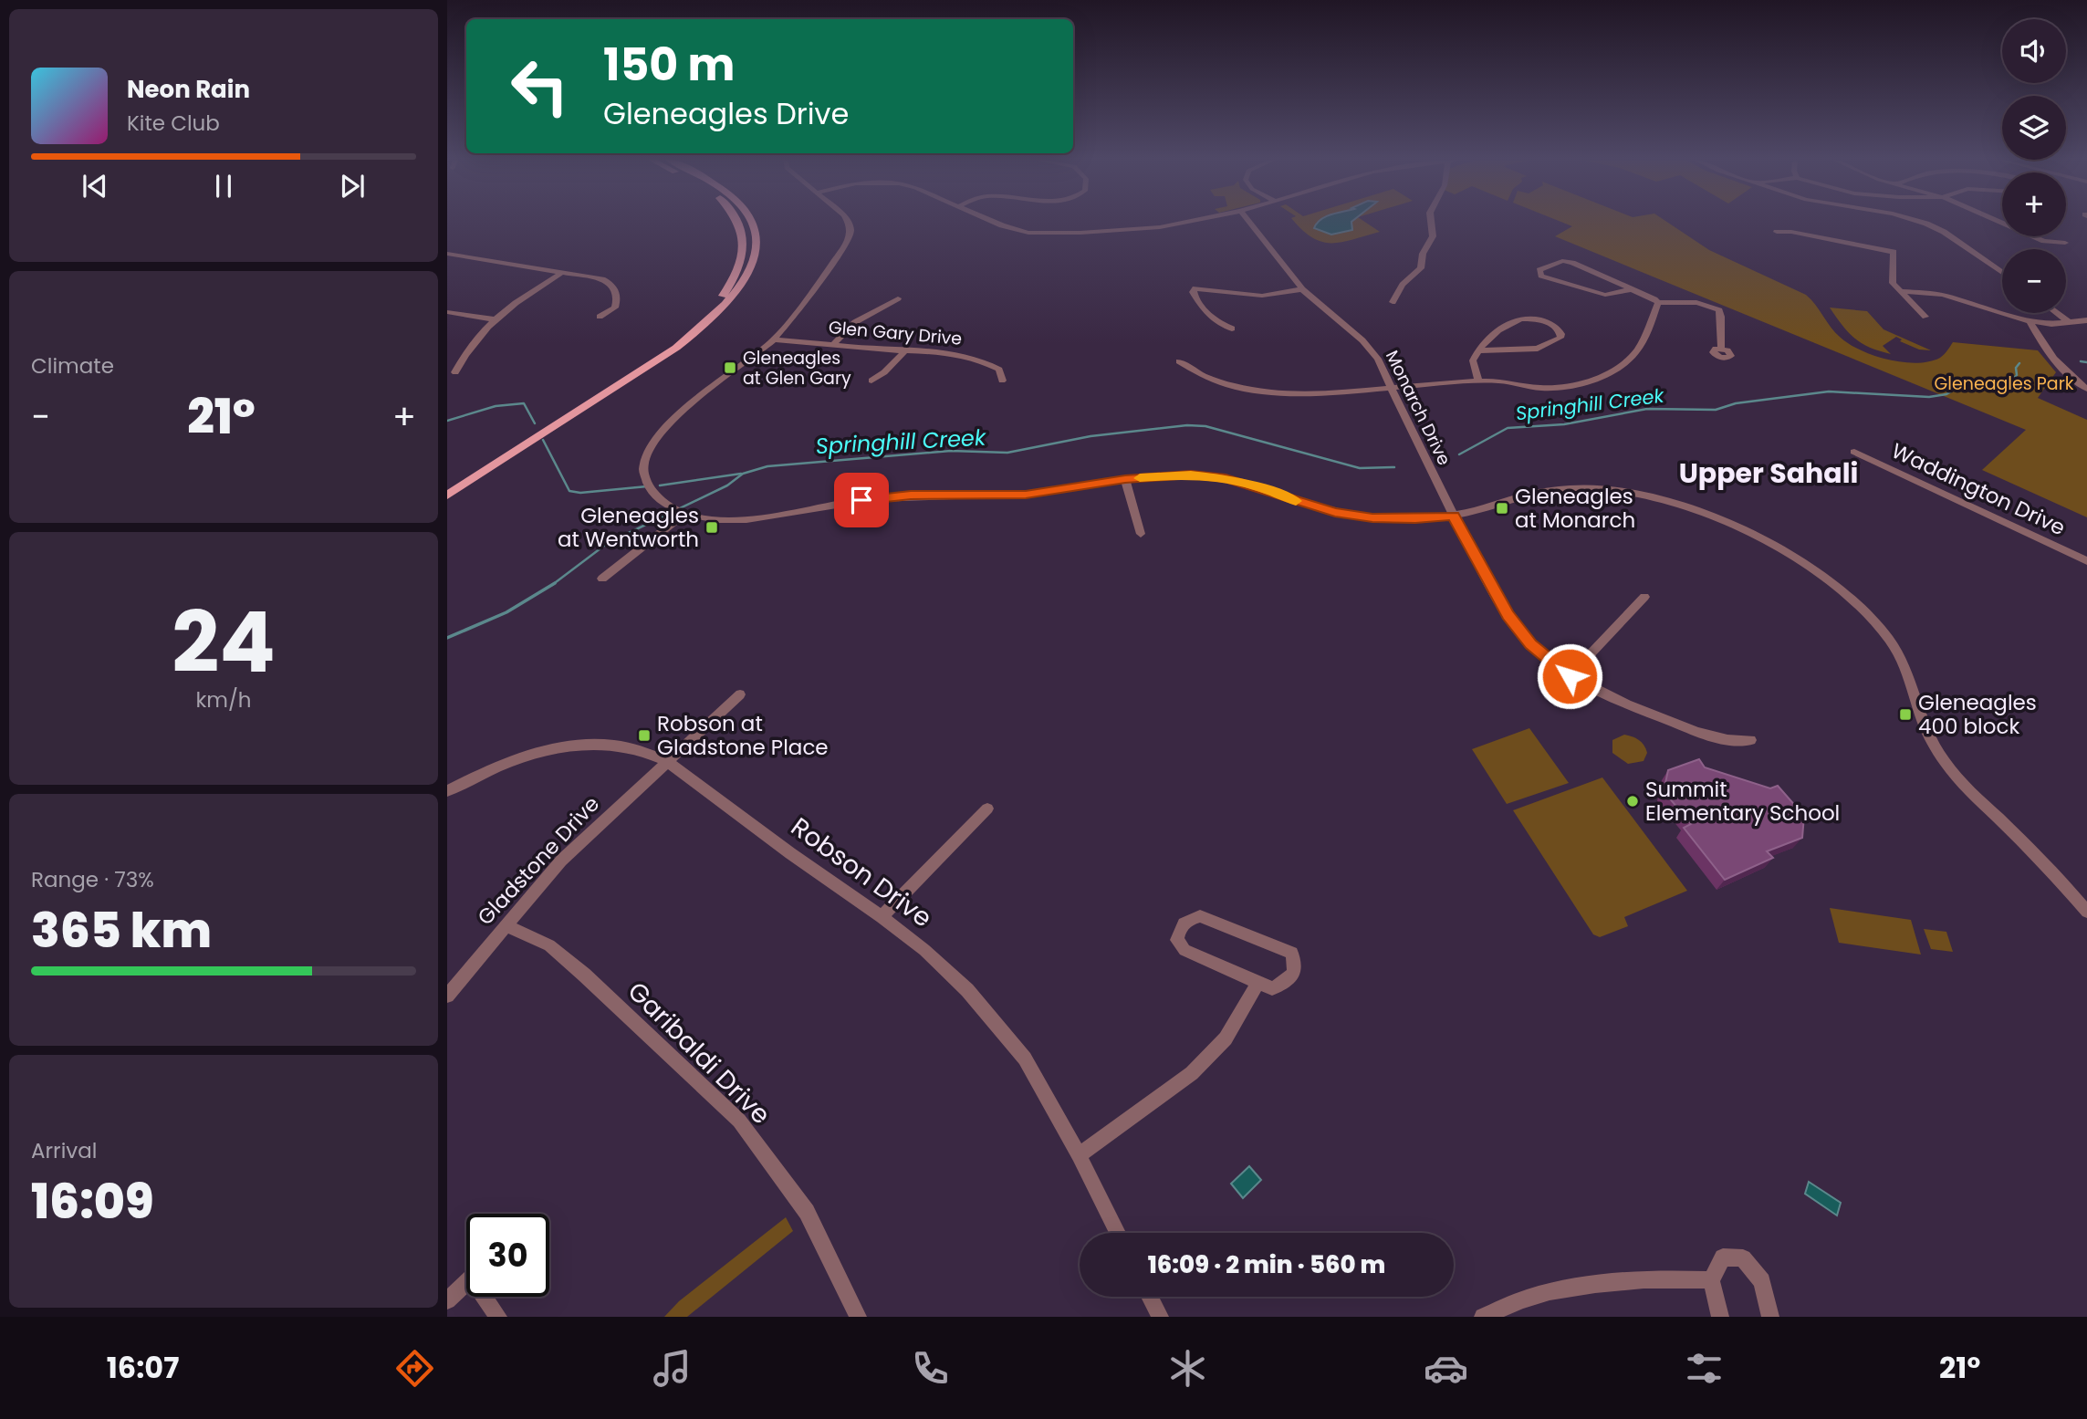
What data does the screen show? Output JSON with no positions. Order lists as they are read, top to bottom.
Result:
{
  "streets": {
    "street": [
      "Glen Gary Drive",
      "Monarch Drive",
      "Waddington Drive",
      "Gladstone Drive",
      "Robson Drive",
      "Garibaldi Drive"
    ]
  },
  "crossings": [
    ["Gladstone Drive", "Robson Drive"],
    ["Gladstone Drive", "Garibaldi Drive"]
  ],
  "districts": ["Upper Sahali"],
  "water": ["Springhill Creek"],
  "parks": ["Gleneagles Park"],
  "places": {
    "transit": [
      "Gleneagles at Glen Gary",
      "Gleneagles at Monarch",
      "Gleneagles at Wentworth",
      "Gleneagles 400 block",
      "Robson at Gladstone Place"
    ],
    "other": ["Summit Elementary School"]
  },
  "page": {
    "map_buttons": ["+", "−"],
    "turn": ["150 m", "Gleneagles Drive"],
    "song": ["Neon Rain", "Kite Club"],
    "tile": [
      "Climate",
      ["24", "km/h"],
      ["Range · 73%", "365 km"],
      ["Arrival", "16:09"]
    ],
    "heat": ["−", "21°", "+"],
    "limit": "30",
    "trip": "16:09 · 2 min · 560 m",
    "tabs": ["16:07", "21°"]
  }
}
